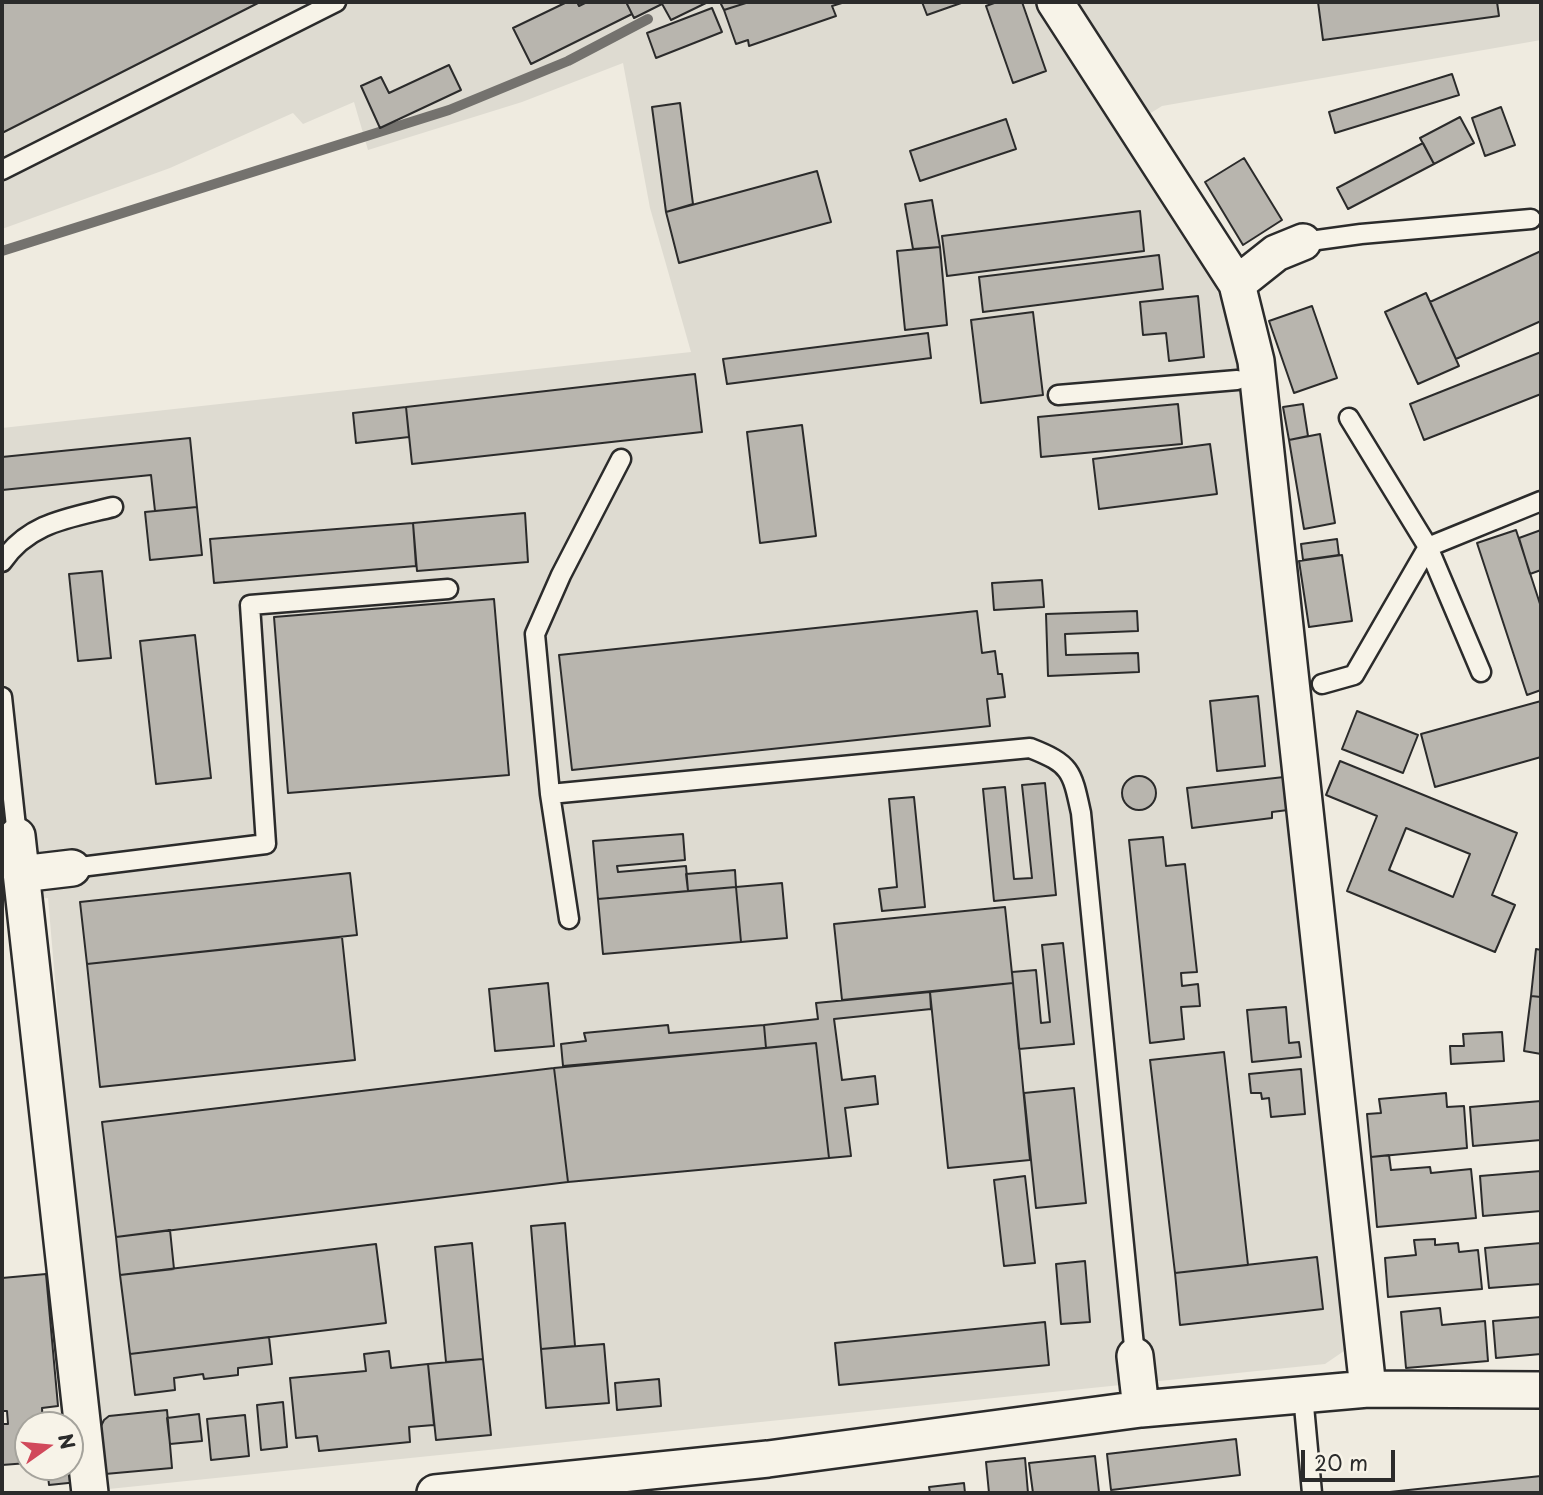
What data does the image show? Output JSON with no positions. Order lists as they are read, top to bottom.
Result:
{
  "scale_bar": "20 m",
  "north": "right"
}
